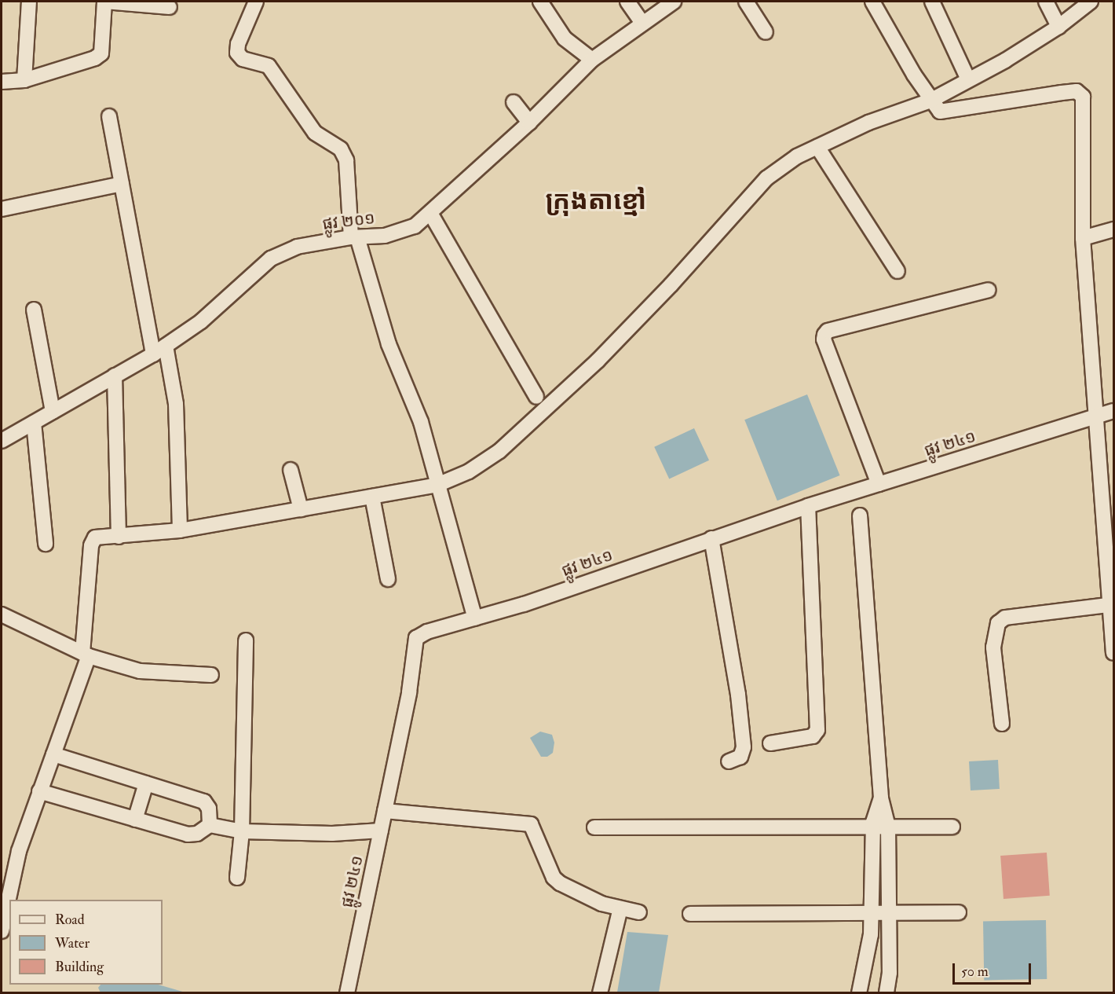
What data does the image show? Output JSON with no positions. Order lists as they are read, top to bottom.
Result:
{
  "streets": {
    "street": ["ផ្លូវ ២០១", "ផ្លូវ ២៤១"]
  },
  "districts": ["ក្រុងតាខ្មៅ"],
  "legend": ["Road", "Water", "Building"],
  "scale_bar": "50 m"
}
